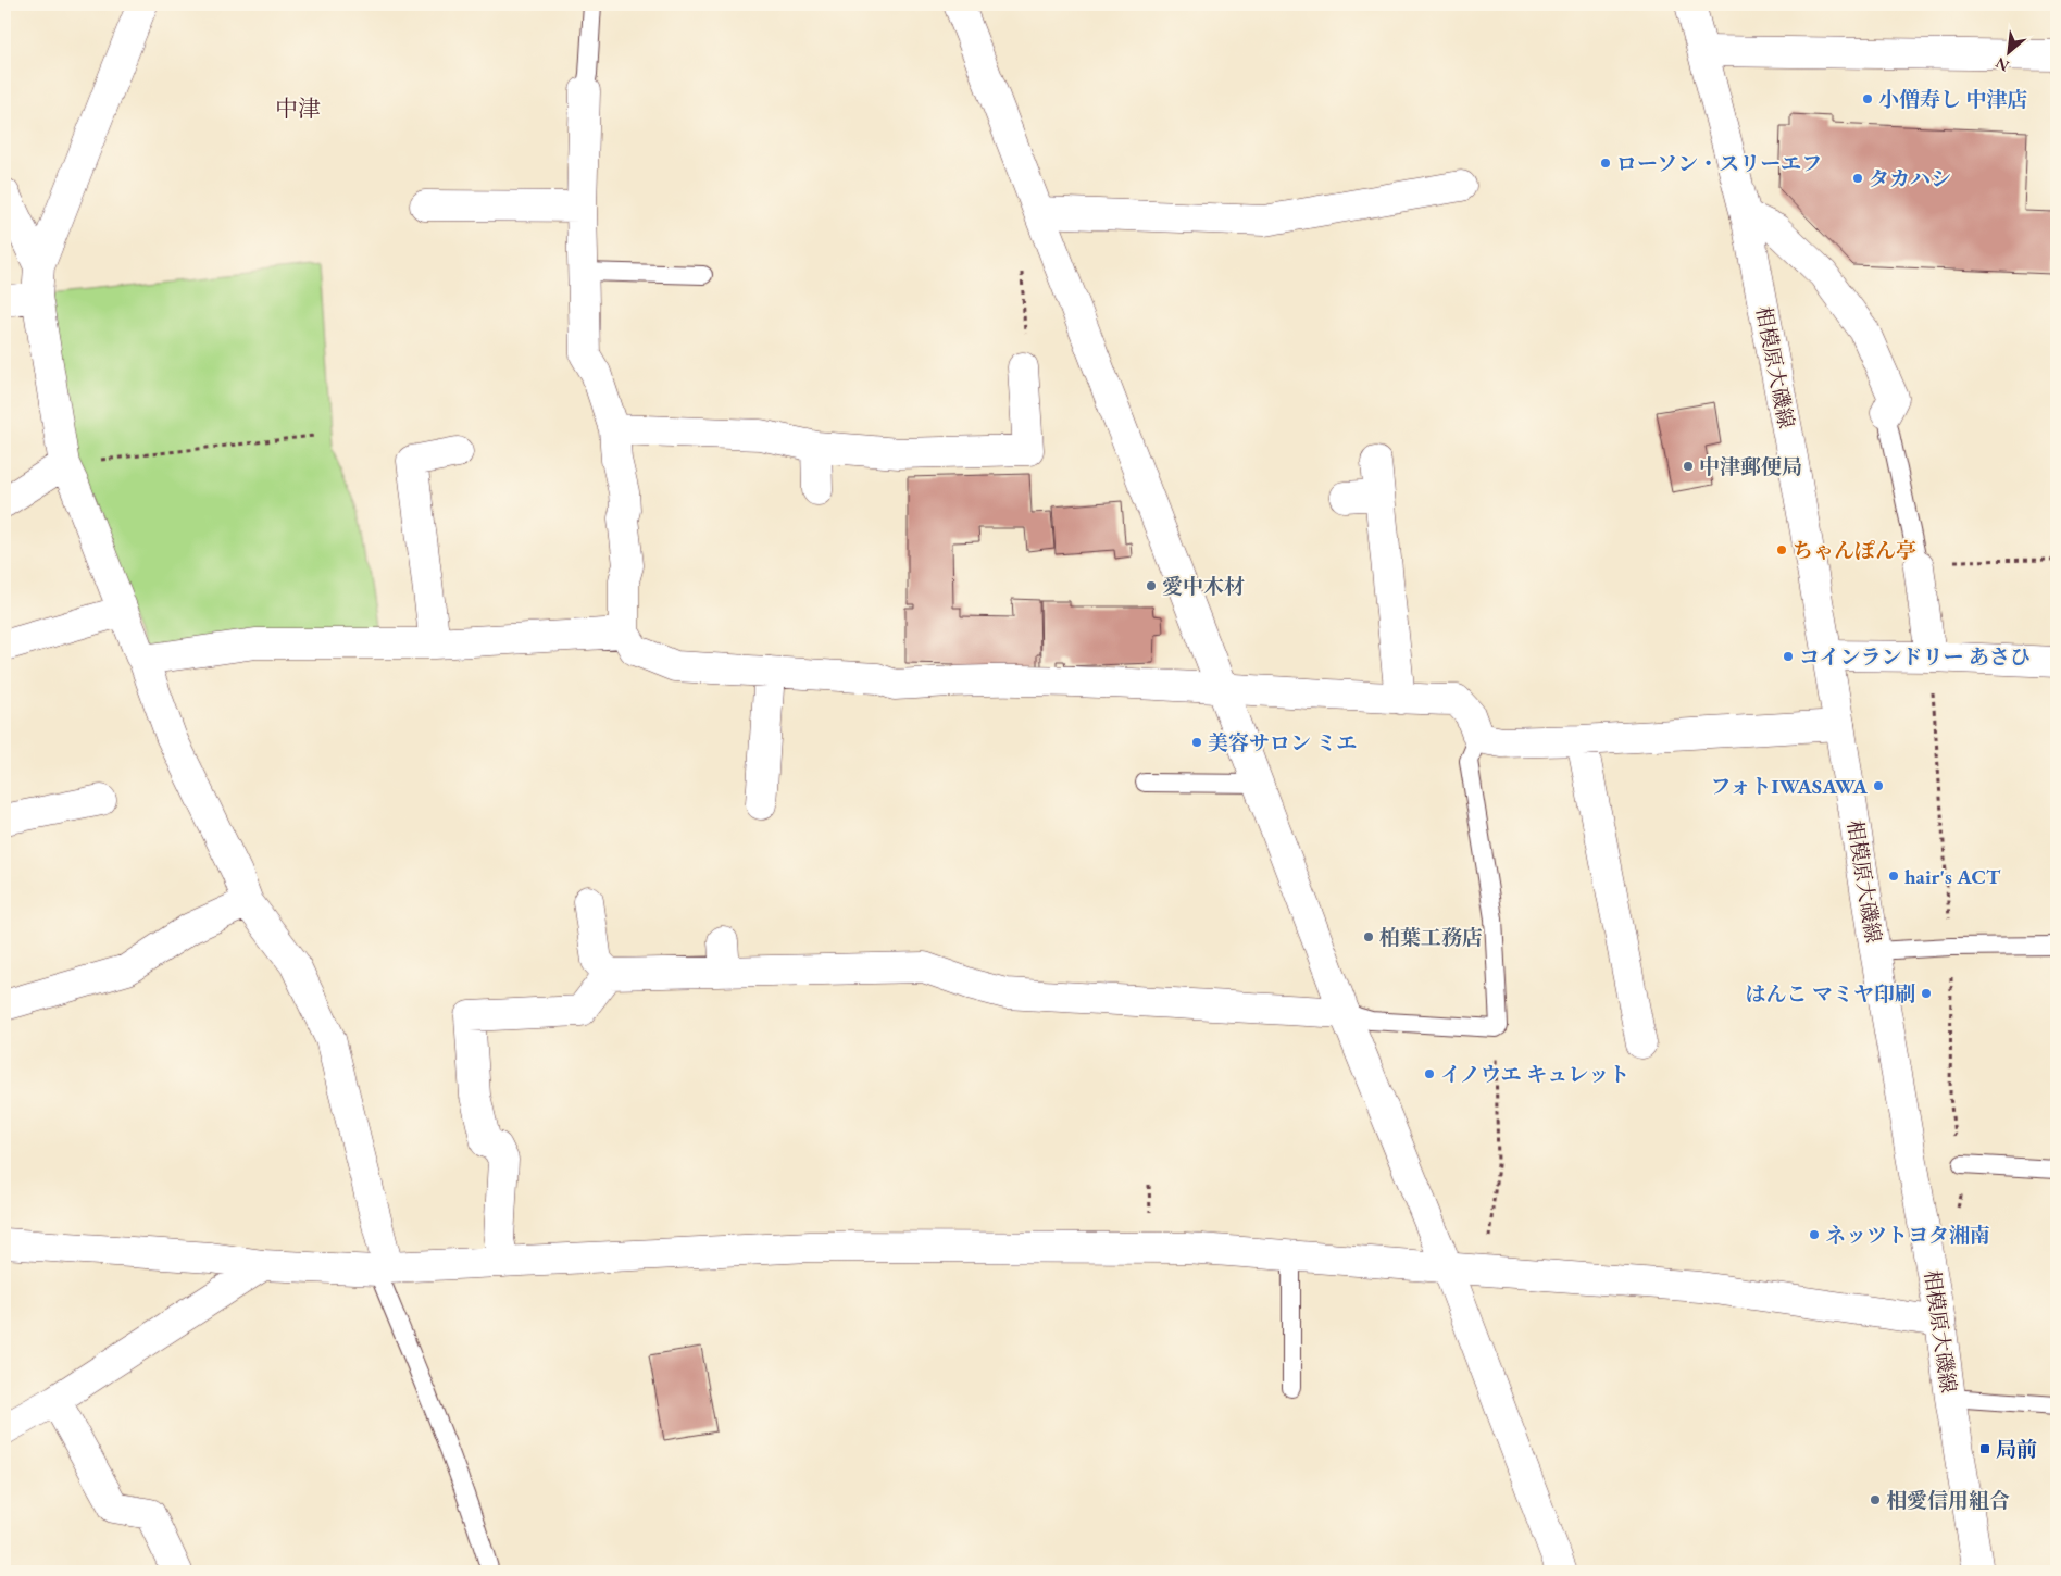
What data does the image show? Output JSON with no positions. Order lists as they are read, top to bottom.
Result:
{
  "streets": {
    "street": ["相模原大磯線"]
  },
  "districts": ["中津"],
  "places": {
    "other": [
      "小僧寿し 中津店",
      "ローソン・スリーエフ",
      "タカハシ",
      "中津郵便局",
      "ちゃんぽん亭",
      "愛中木材",
      "コインランドリー あさひ",
      "美容サロン ミエ",
      "フォトIWASAWA",
      "hair's ACT",
      "柏葉工務店",
      "はんこ マミヤ印刷",
      "イノウエ キュレット",
      "ネッツトヨタ湘南",
      "相愛信用組合"
    ],
    "transit": ["局前"]
  },
  "north": "bottom left"
}
